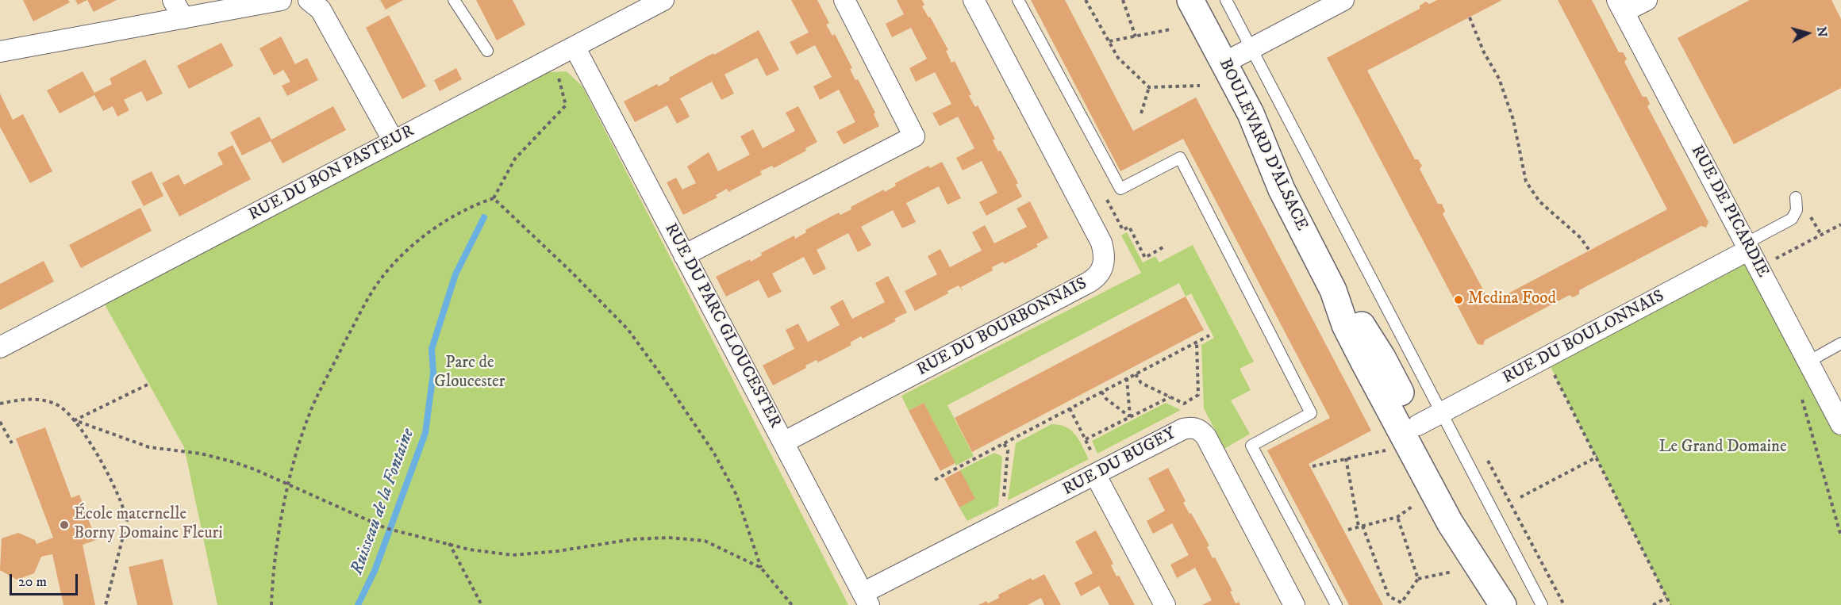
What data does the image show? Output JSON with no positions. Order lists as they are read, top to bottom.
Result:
{
  "streets": {
    "street": [
      "BOULEVARD D'ALSACE",
      "RUE DU BON PASTEUR",
      "RUE DE PICARDIE",
      "RUE DU PARC GLOUCESTER",
      "RUE DU BOURBONNAIS",
      "RUE DU BOULONNAIS",
      "RUE DU BUGEY"
    ]
  },
  "crossings": [
    ["BOULEVARD D'ALSACE", "RUE DU BOULONNAIS"],
    ["RUE DU BON PASTEUR", "RUE DU PARC GLOUCESTER"],
    ["RUE DE PICARDIE", "RUE DU BOULONNAIS"],
    ["RUE DU PARC GLOUCESTER", "RUE DU BOURBONNAIS"],
    ["RUE DU PARC GLOUCESTER", "RUE DU BUGEY"]
  ],
  "water": ["Ruisseau de la Fontaine"],
  "parks": ["Parc de Gloucester", "Le Grand Domaine"],
  "places": ["Medina Food", "École maternelle Borny Domaine Fleuri"],
  "scale_bar": "20 m",
  "north": "right"
}
